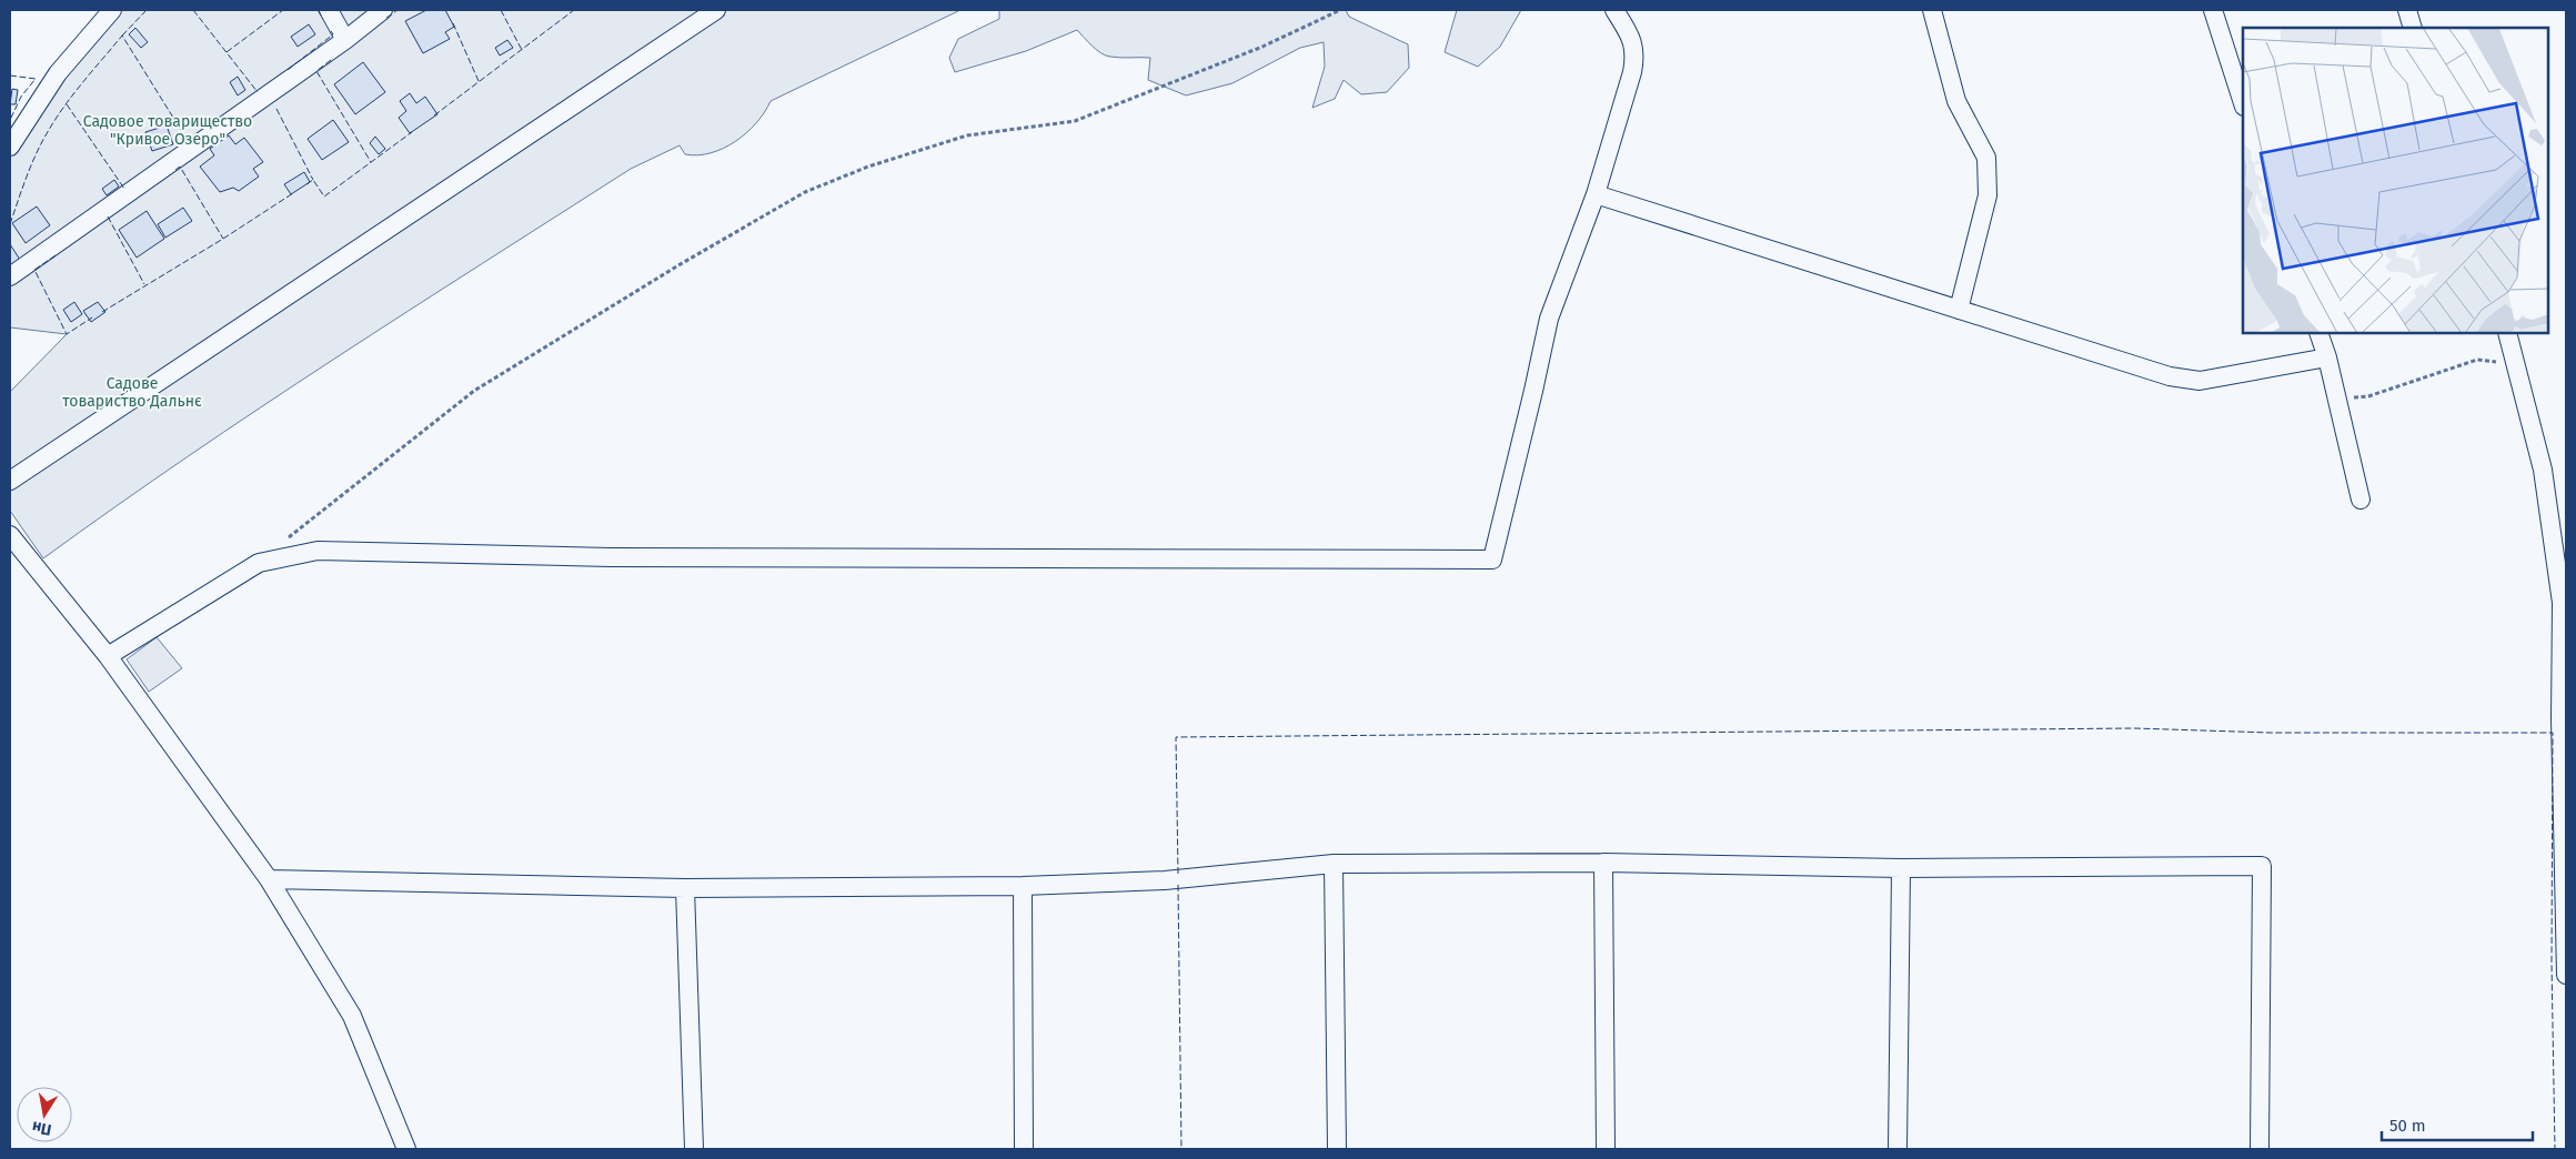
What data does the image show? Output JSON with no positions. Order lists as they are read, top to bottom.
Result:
{
  "parks": ["Садовое товарищество \"Кривое Озеро\"", "Садове товариство Дальнє"],
  "scale_bar": "50 m",
  "north": "bottom"
}
